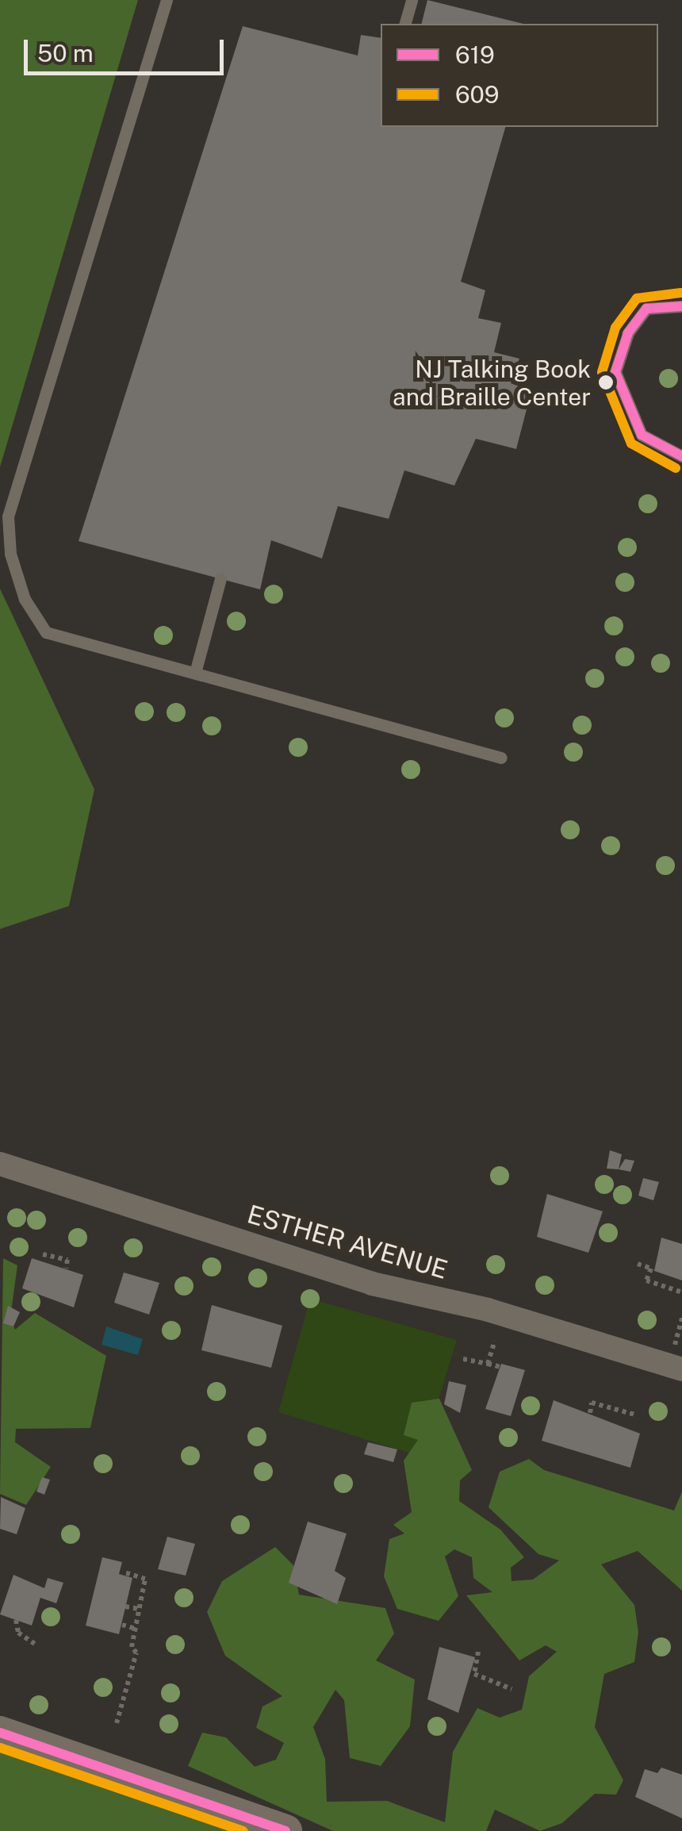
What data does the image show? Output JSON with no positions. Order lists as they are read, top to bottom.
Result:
{
  "streets": {
    "street": ["ESTHER AVENUE"]
  },
  "places": ["NJ Talking Book and Braille Center"],
  "lines": ["transit line 609", "transit line 619"],
  "legend": ["619", "609"],
  "scale_bar": "50 m"
}
